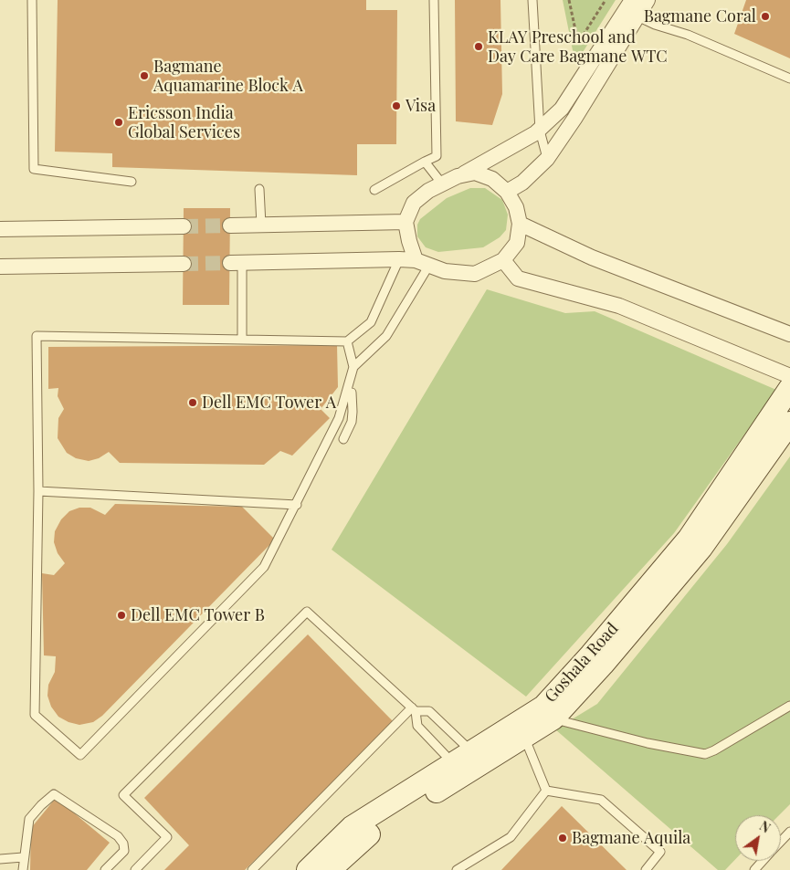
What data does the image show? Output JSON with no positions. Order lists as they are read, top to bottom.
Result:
{
  "streets": {
    "street": ["Goshala Road"]
  },
  "places": [
    "Bagmane Coral",
    "KLAY Preschool and Day Care Bagmane WTC",
    "Bagmane Aquamarine Block A",
    "Visa",
    "Ericsson India Global Services",
    "Dell EMC Tower A",
    "Dell EMC Tower B",
    "Bagmane Aquila"
  ],
  "north": "top right"
}
